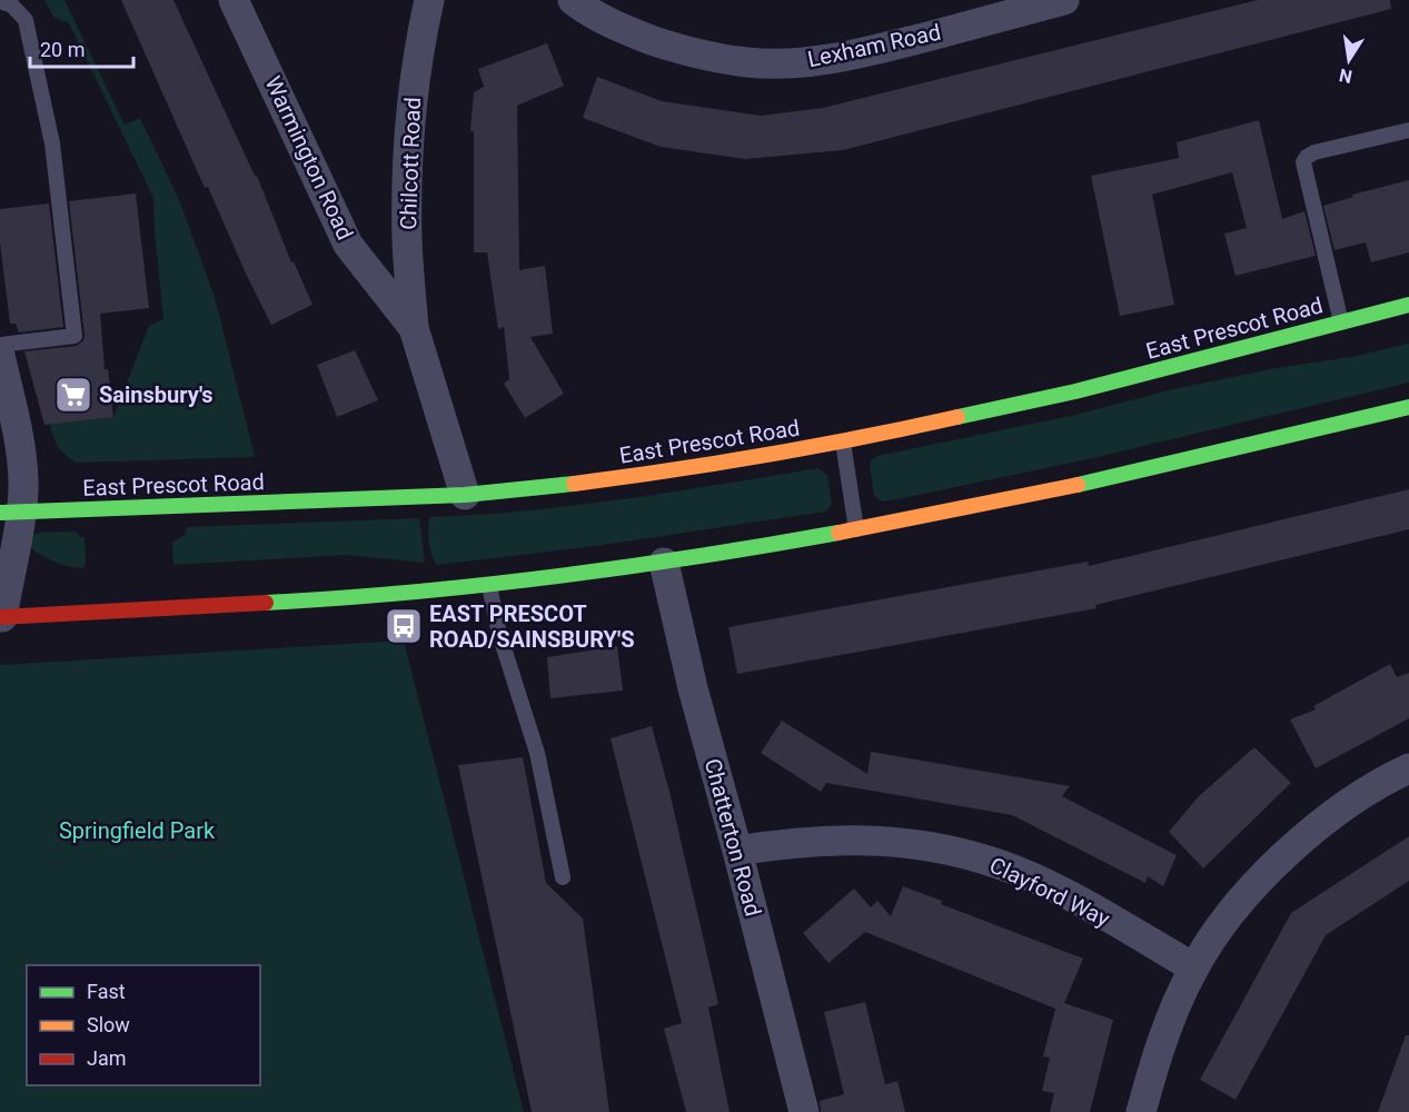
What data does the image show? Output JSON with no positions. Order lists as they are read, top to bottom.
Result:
{
  "streets": {
    "highway": ["East Prescot Road"],
    "street": [
      "Lexham Road",
      "Warmington Road",
      "Chilcott Road",
      "Chatterton Road",
      "Clayford Way"
    ]
  },
  "crossings": [
    ["Warmington Road", "Chilcott Road"],
    ["Warmington Road", "East Prescot Road"],
    ["Chatterton Road", "Clayford Way"]
  ],
  "parks": ["Springfield Park"],
  "places": {
    "supermarket": ["Sainsbury's"],
    "bus stop": ["EAST PRESCOT ROAD/SAINSBURY'S"]
  },
  "legend": ["Fast", "Slow", "Jam"],
  "scale_bar": "20 m",
  "north": "bottom"
}
